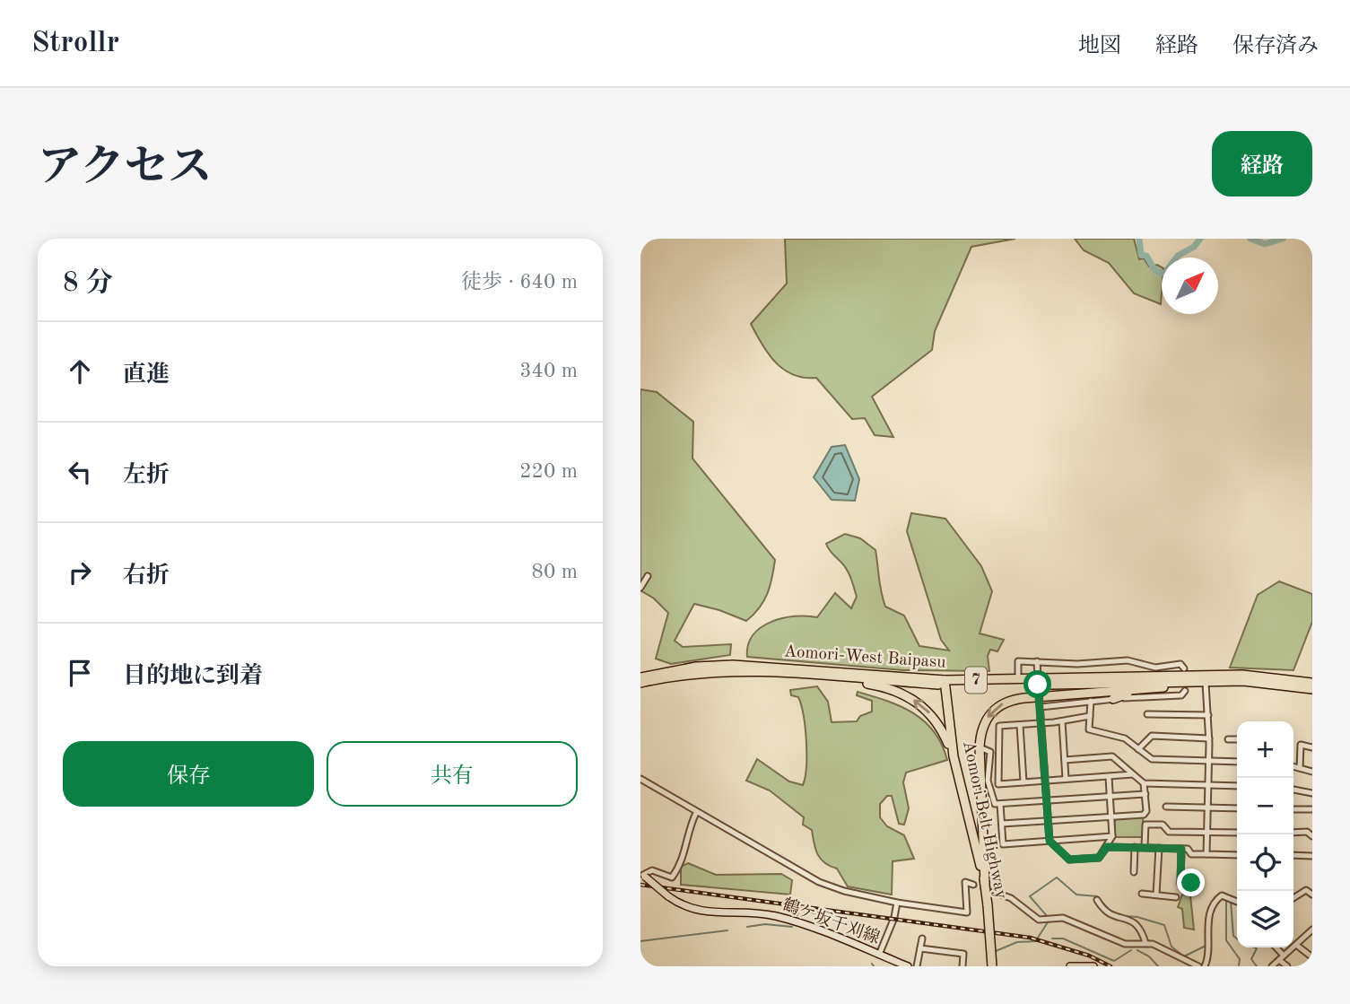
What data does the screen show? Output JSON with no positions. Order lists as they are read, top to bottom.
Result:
{
  "streets": {
    "highway": ["Aomori-West Baipasu", "7", "Aomori Belt Highway"],
    "main road": ["鶴ケ坂千刈線"]
  },
  "crossings": [
    ["Aomori-West Baipasu", "Aomori Belt Highway"]
  ],
  "north": "top right",
  "page": {
    "header": "Strollr",
    "nav": ["地図", "経路", "保存済み"],
    "title": "アクセス",
    "buttons": [
      "経路",
      ["保存", "共有"]
    ],
    "heading": ["8 分", "徒歩 · 640 m"],
    "list": [
      ["直進", "340 m"],
      ["左折", "220 m"],
      ["右折", "80 m"],
      "目的地に到着"
    ],
    "map_buttons": ["+", "−"]
  }
}
